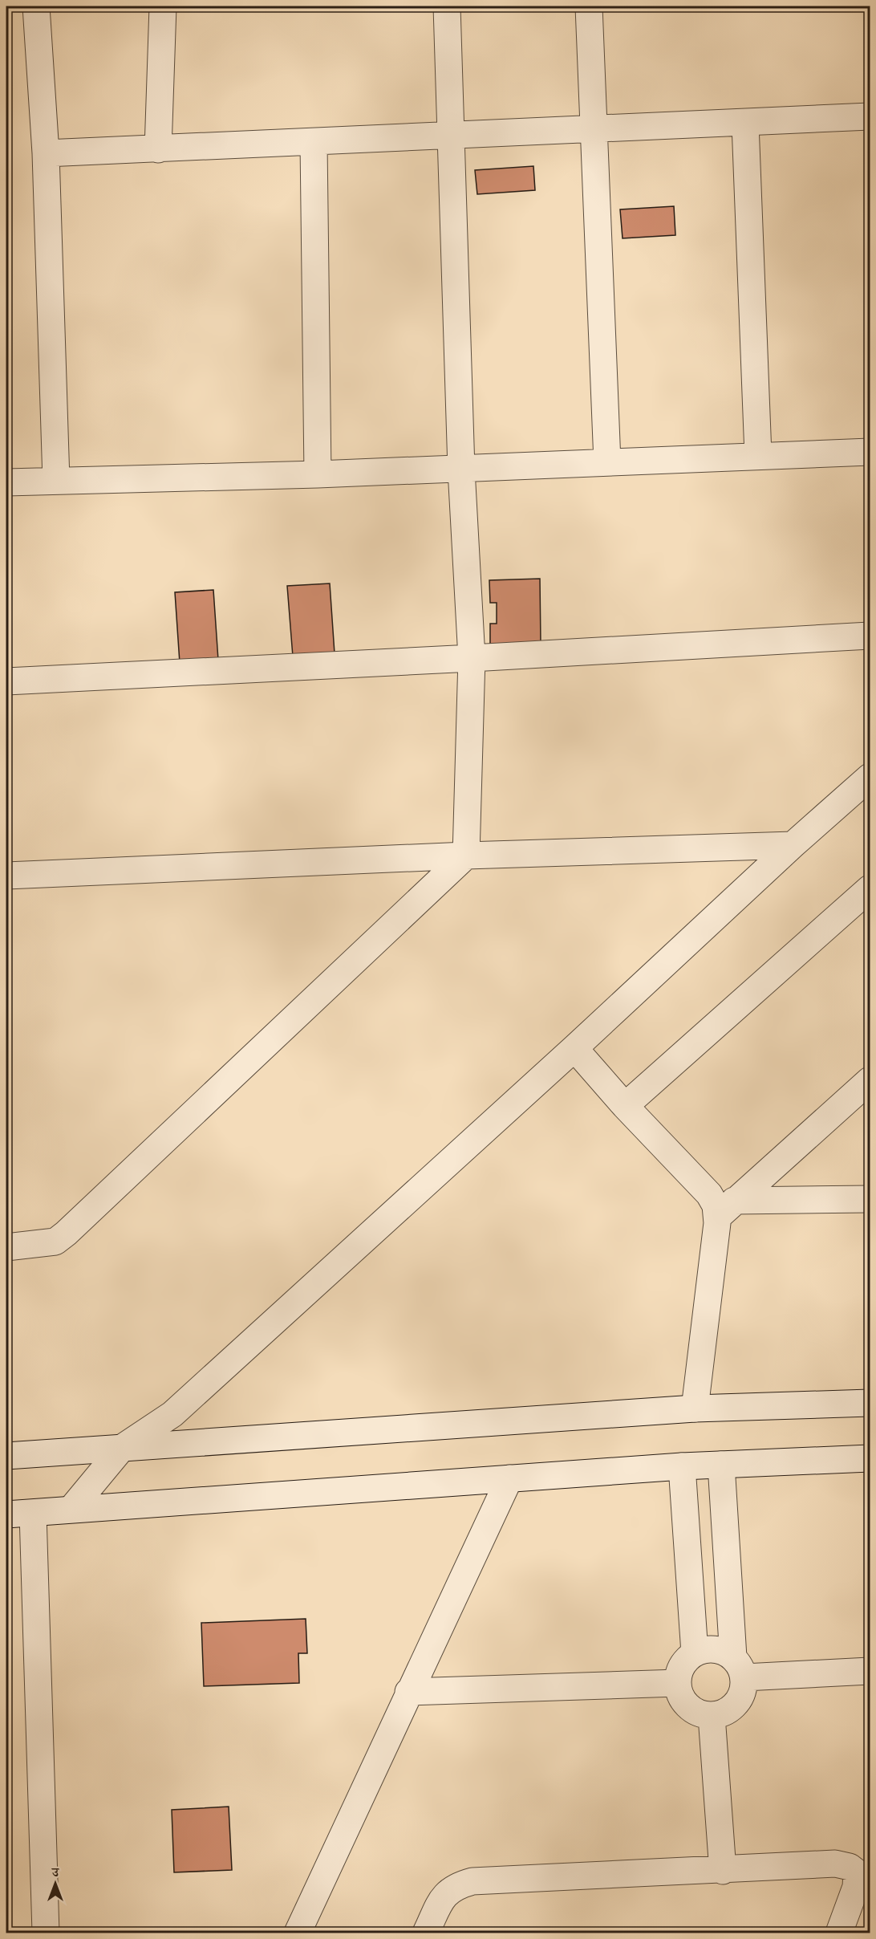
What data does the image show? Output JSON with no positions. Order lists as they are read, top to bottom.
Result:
{
  "north": "top"
}
